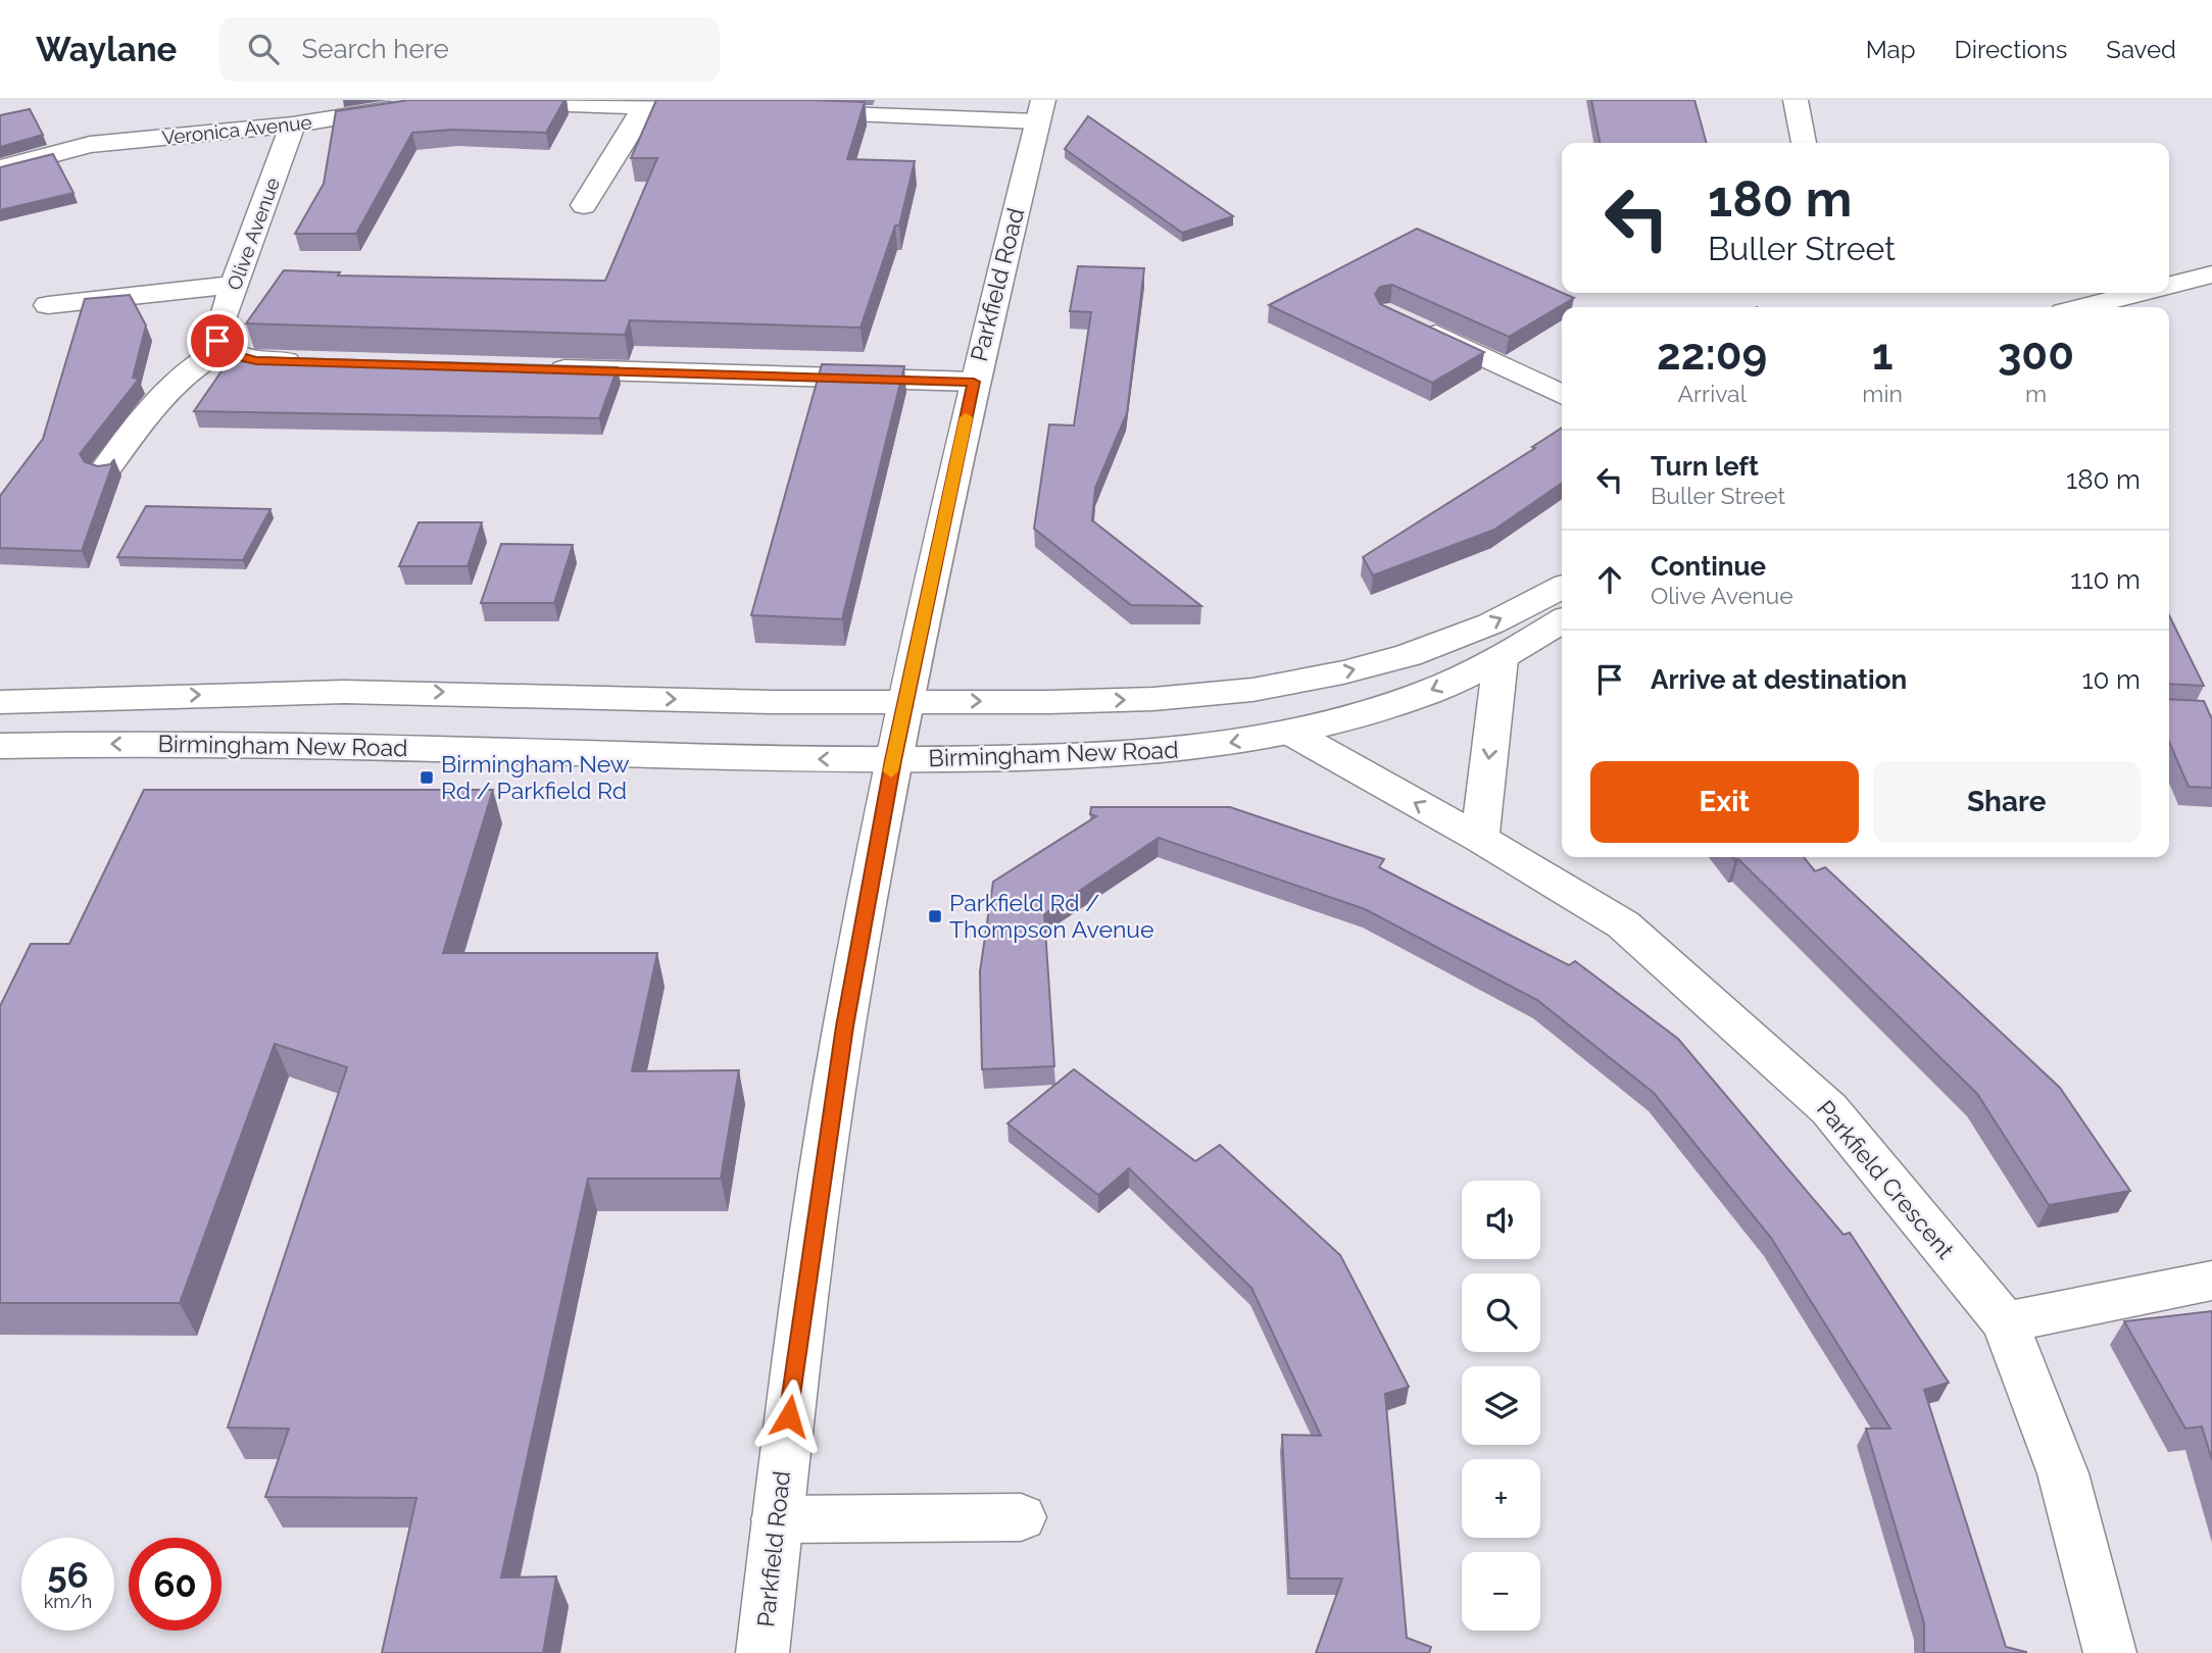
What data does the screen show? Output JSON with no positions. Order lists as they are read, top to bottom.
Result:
{
  "streets": {
    "main road": [
      "Veronica Avenue",
      "Olive Avenue",
      "Parkfield Road",
      "Birmingham New Road",
      "Parkfield Crescent"
    ]
  },
  "crossings": [
    ["Veronica Avenue", "Olive Avenue"],
    ["Parkfield Road", "Birmingham New Road"],
    ["Birmingham New Road", "Parkfield Crescent"]
  ],
  "places": {
    "transit": ["Birmingham New Rd / Parkfield Rd", "Parkfield Rd / Thompson Avenue"]
  },
  "page": {
    "header": "Waylane",
    "search": "Search here",
    "nav": ["Map", "Directions", "Saved"],
    "turn": ["180 m", "Buller Street"],
    "eta": [
      "22:09",
      "Arrival",
      "1",
      "min",
      "300",
      "m"
    ],
    "list": [
      {
        "name": "Turn left",
        "note": "Buller Street",
        "value": "180 m"
      },
      {
        "name": "Continue",
        "note": "Olive Avenue",
        "value": "110 m"
      },
      {
        "name": "Arrive at destination",
        "value": "10 m"
      }
    ],
    "buttons": ["Exit", "Share"],
    "map_buttons": ["+", "−"],
    "speed": "56 km/h",
    "limit": "60"
  }
}
